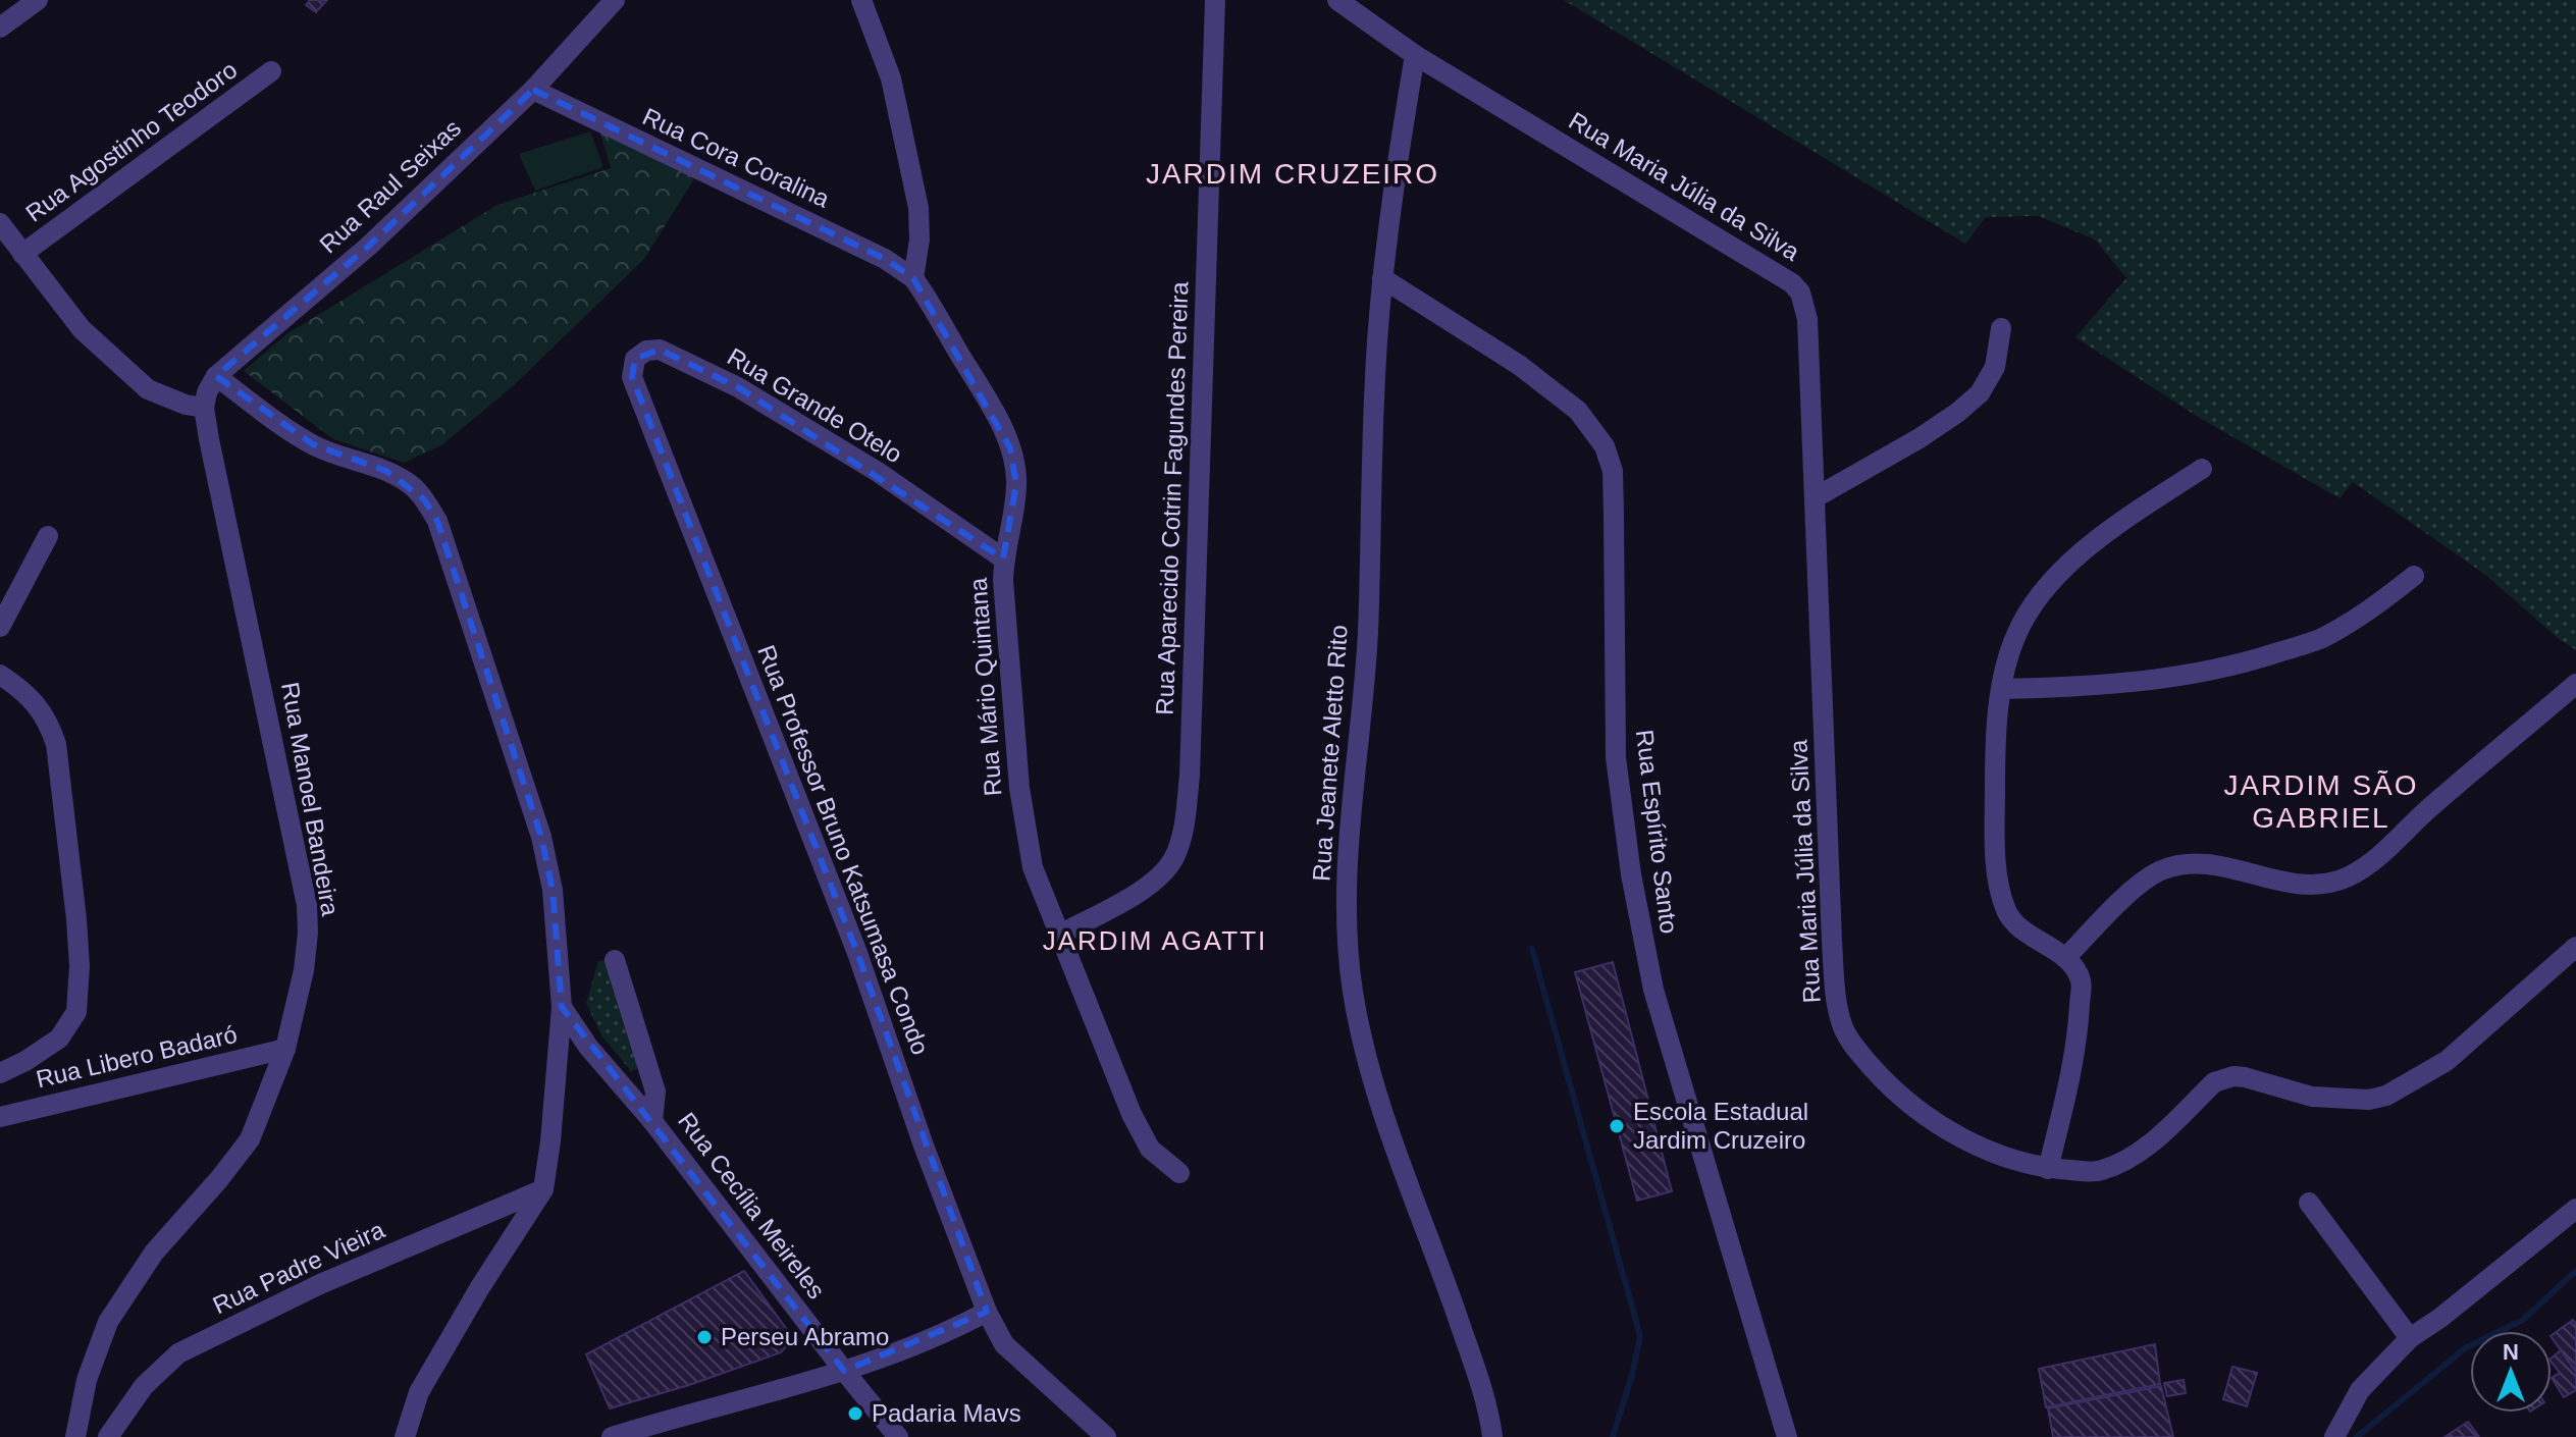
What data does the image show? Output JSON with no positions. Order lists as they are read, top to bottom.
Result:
{
  "streets": {
    "street": [
      "Rua Agostinho Teodoro",
      "Rua Cora Coralina",
      "Rua Raul Seixas",
      "Rua Maria Júlia da Silva",
      "Rua Grande Otelo",
      "Rua Aparecido Cotrin Fagundes Pereira",
      "Rua Mário Quintana",
      "Rua Jeanete Aletto Rito",
      "Rua Manoel Bandeira",
      "Rua Espírito Santo",
      "Rua Professor Bruno Katsumasa Condo",
      "Rua Libero Badaró",
      "Rua Cecília Meireles",
      "Rua Padre Vieira"
    ]
  },
  "crossings": [
    ["Rua Cora Coralina", "Rua Raul Seixas"],
    ["Rua Cora Coralina", "Rua Mário Quintana"],
    ["Rua Raul Seixas", "Rua Manoel Bandeira"],
    ["Rua Maria Júlia da Silva", "Rua Jeanete Aletto Rito"],
    ["Rua Grande Otelo", "Rua Mário Quintana"],
    ["Rua Grande Otelo", "Rua Professor Bruno Katsumasa Condo"],
    ["Rua Aparecido Cotrin Fagundes Pereira", "Rua Mário Quintana"],
    ["Rua Jeanete Aletto Rito", "Rua Espírito Santo"],
    ["Rua Manoel Bandeira", "Rua Libero Badaró"]
  ],
  "districts": ["JARDIM CRUZEIRO", "JARDIM SÃO GABRIEL", "JARDIM AGATTI"],
  "places": ["Escola Estadual Jardim Cruzeiro", "Perseu Abramo", "Padaria Mavs"],
  "north": "top"
}
